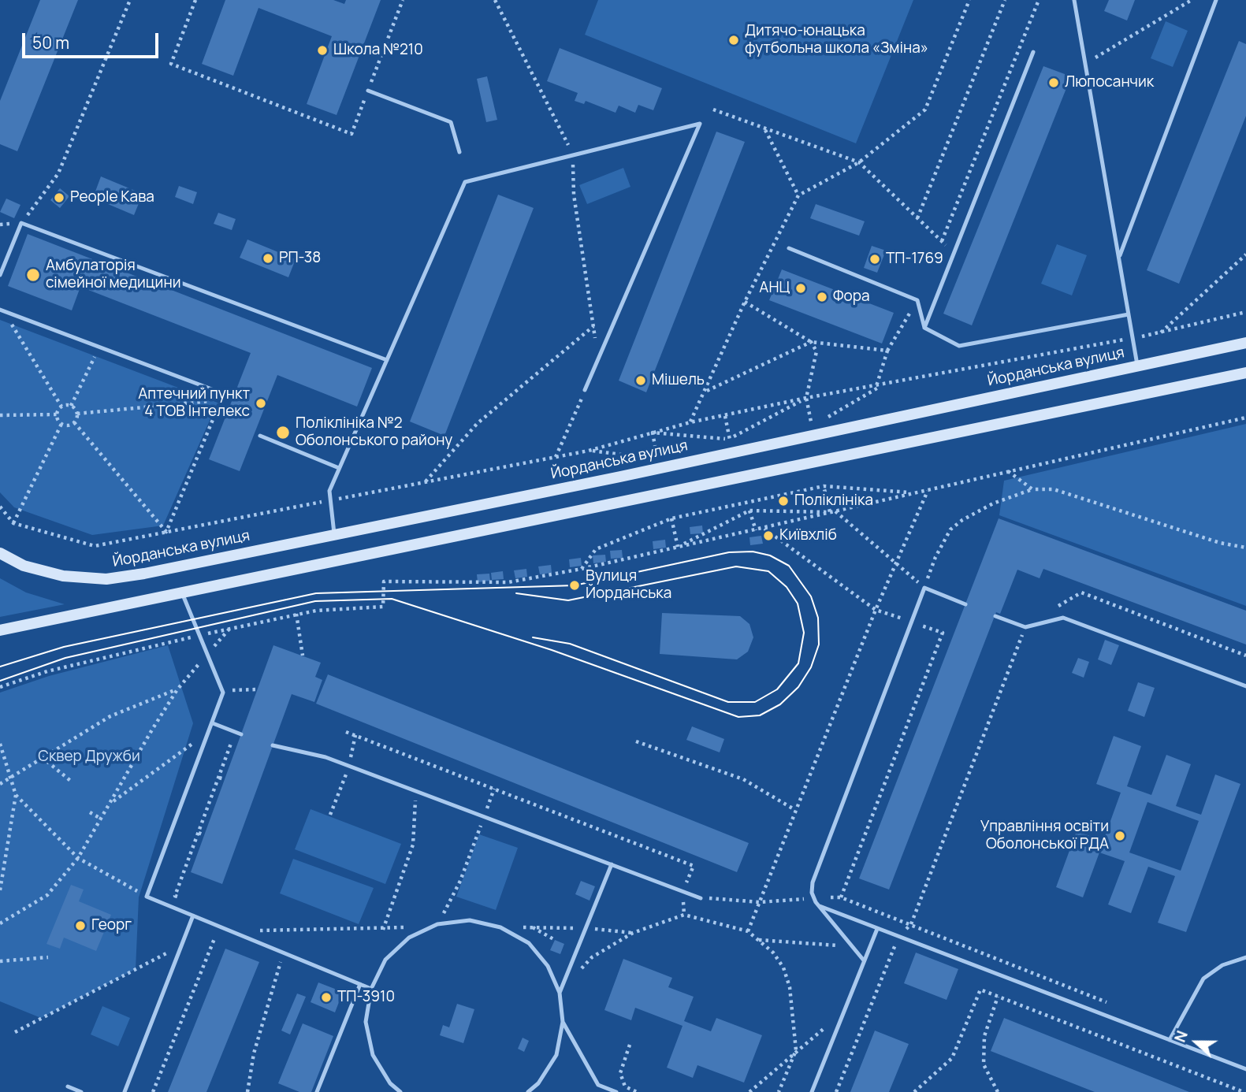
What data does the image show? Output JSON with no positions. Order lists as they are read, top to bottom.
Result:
{
  "streets": {
    "main road": ["Йорданська вулиця"]
  },
  "parks": ["Сквер Дружби"],
  "places": [
    "Дитячо-юнацька футбольна школа «Зміна»",
    "Школа №210",
    "Люпосанчик",
    "People Кава",
    "РП-38",
    "ТП-1769",
    "Амбулаторія сімейної медицини",
    "АНЦ",
    "Фора",
    "Мішель",
    "Аптечний пункт 4 ТОВ Інтелекс",
    "Поліклініка №2 Оболонського району",
    "Поліклініка",
    "Київхліб",
    "Вулиця Йорданська",
    "Управління освіти Оболонської РДА",
    "Георг",
    "ТП-3910"
  ],
  "scale_bar": "50 m",
  "north": "left"
}
